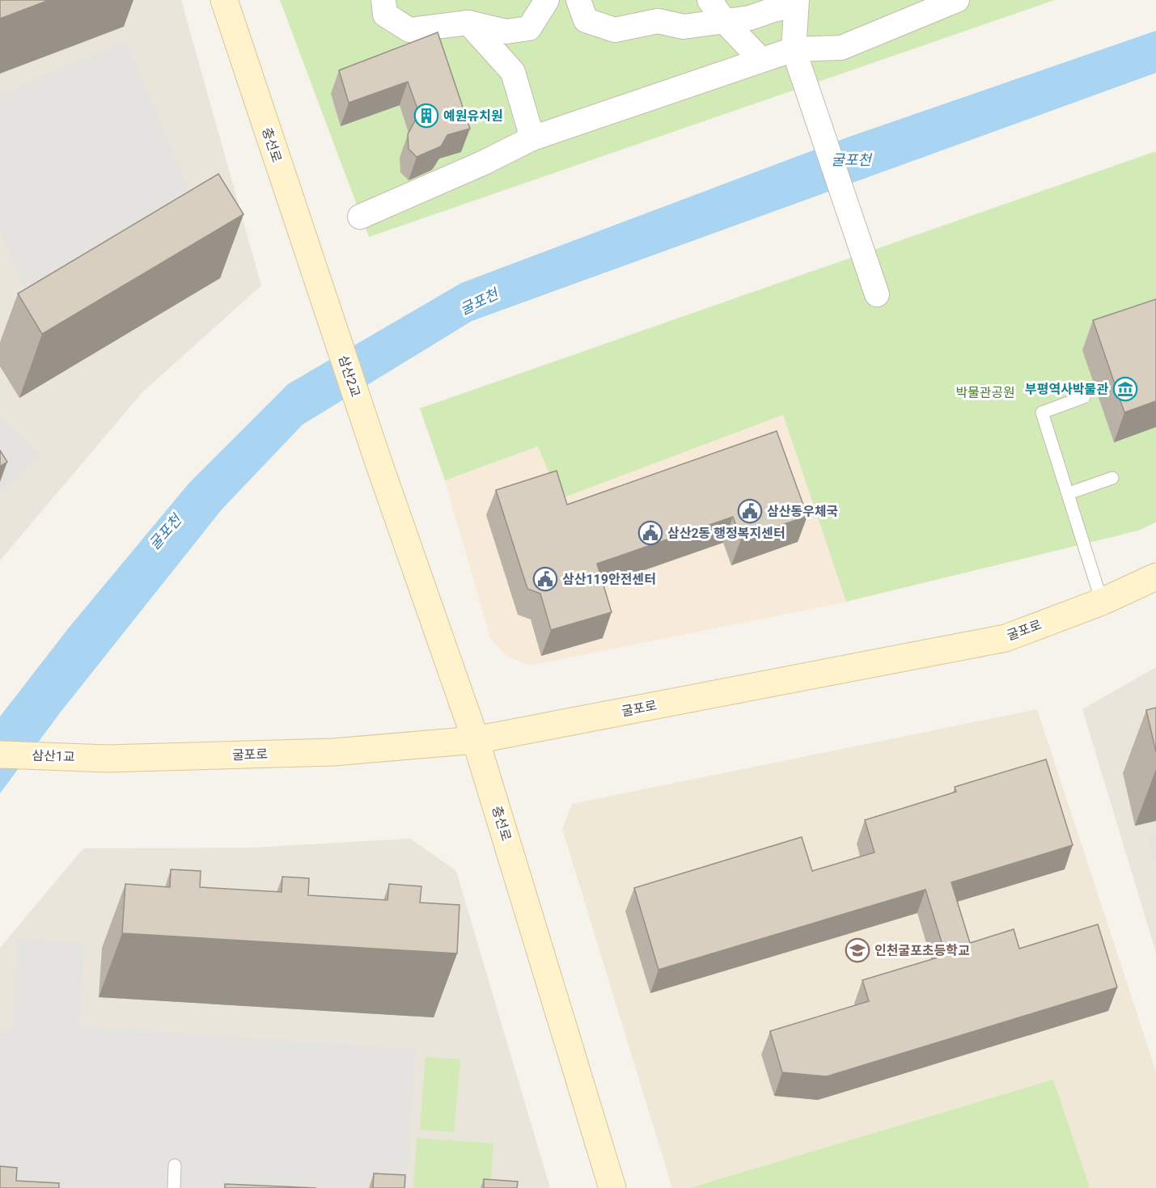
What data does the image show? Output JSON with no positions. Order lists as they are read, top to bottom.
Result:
{
  "streets": {
    "street": [
      "충선로",
      "삼산2교",
      "굴포로",
      "삼산1교"
    ]
  },
  "crossings": [
    ["충선로", "삼산2교"],
    ["충선로", "굴포로"],
    ["굴포로", "삼산1교"]
  ],
  "water": ["굴포천"],
  "parks": ["박물관공원"],
  "places": {
    "building": ["예원유치원"],
    "museum": ["부평역사박물관"],
    "public building": ["삼산동우체국", "삼산2동 행정복지센터", "삼산119안전센터"],
    "school or university": ["인천굴포초등학교"]
  }
}
